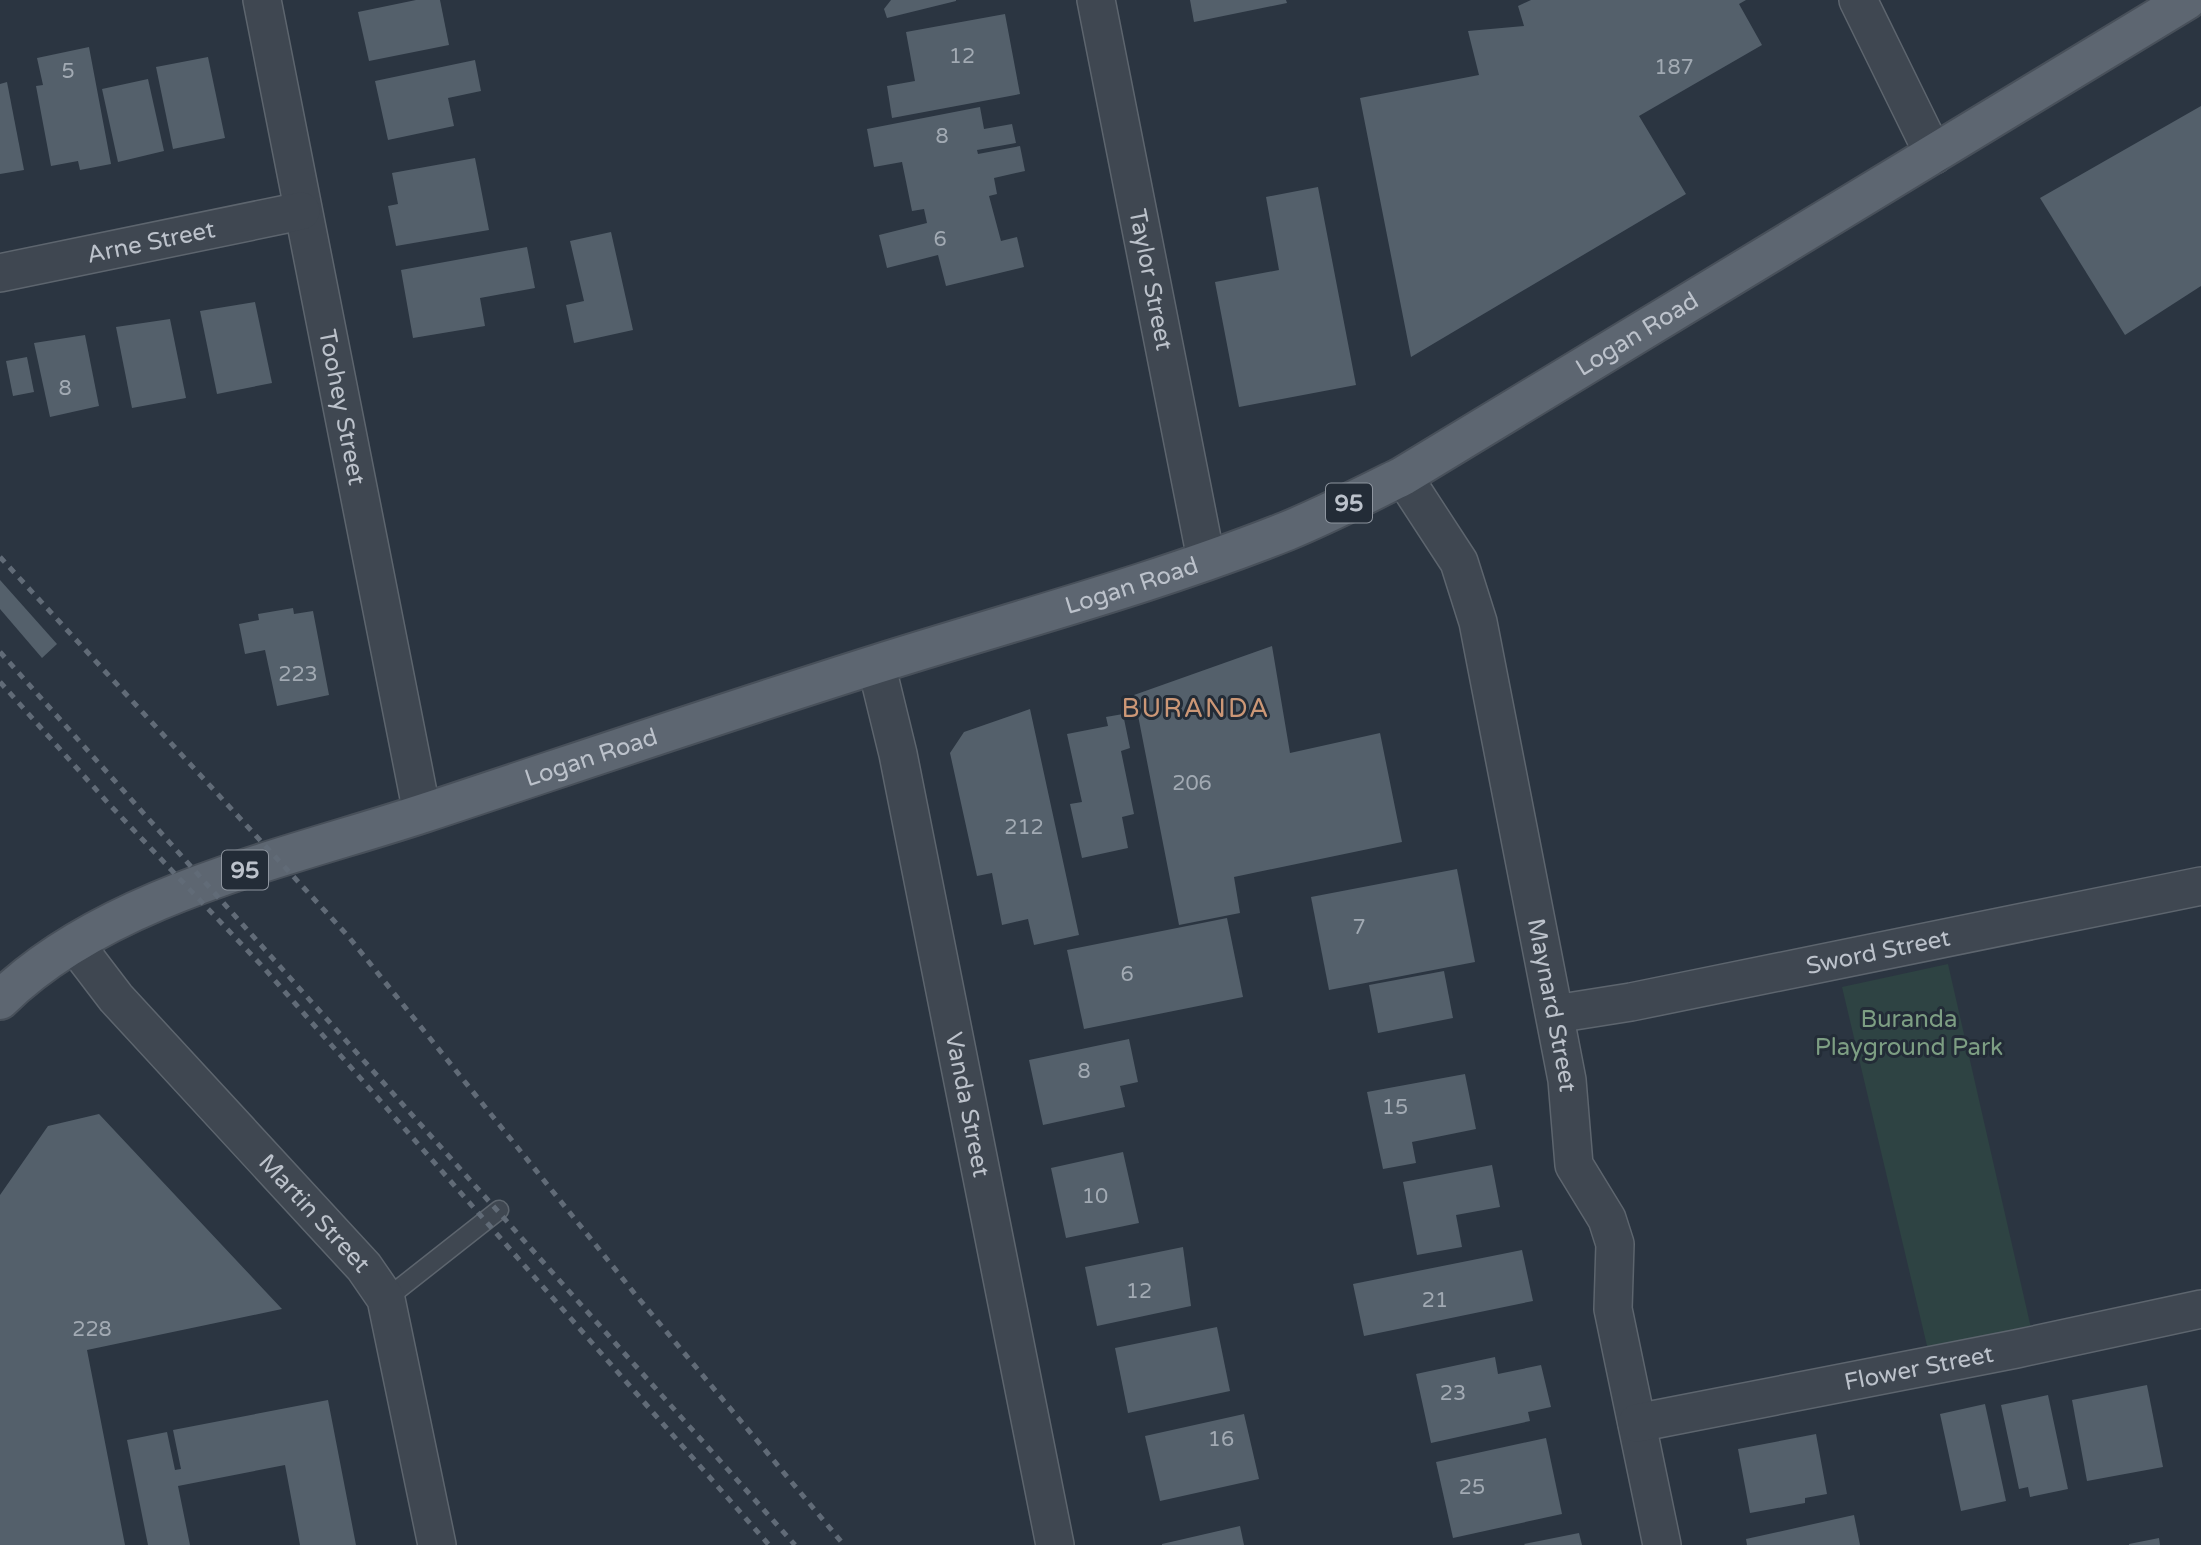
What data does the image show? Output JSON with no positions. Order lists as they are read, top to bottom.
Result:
{
  "streets": {
    "main road": ["Logan Road", "95"],
    "street": [
      "Arne Street",
      "Taylor Street",
      "Toohey Street",
      "Sword Street",
      "Maynard Street",
      "Vanda Street",
      "Martin Street",
      "Flower Street"
    ]
  },
  "crossings": [
    ["Arne Street", "Toohey Street"],
    ["Taylor Street", "Logan Road"],
    ["Logan Road", "Toohey Street"],
    ["Logan Road", "Maynard Street"],
    ["Logan Road", "Vanda Street"],
    ["Logan Road", "Martin Street"],
    ["Sword Street", "Maynard Street"],
    ["Maynard Street", "Flower Street"]
  ],
  "districts": ["BURANDA"],
  "parks": ["Buranda Playground Park"],
  "house_numbers": [
    "12",
    "187",
    "5",
    "8",
    "6",
    "8",
    "223",
    "206",
    "212",
    "7",
    "6",
    "8",
    "15",
    "10",
    "12",
    "21",
    "228",
    "23",
    "16",
    "25"
  ]
}
